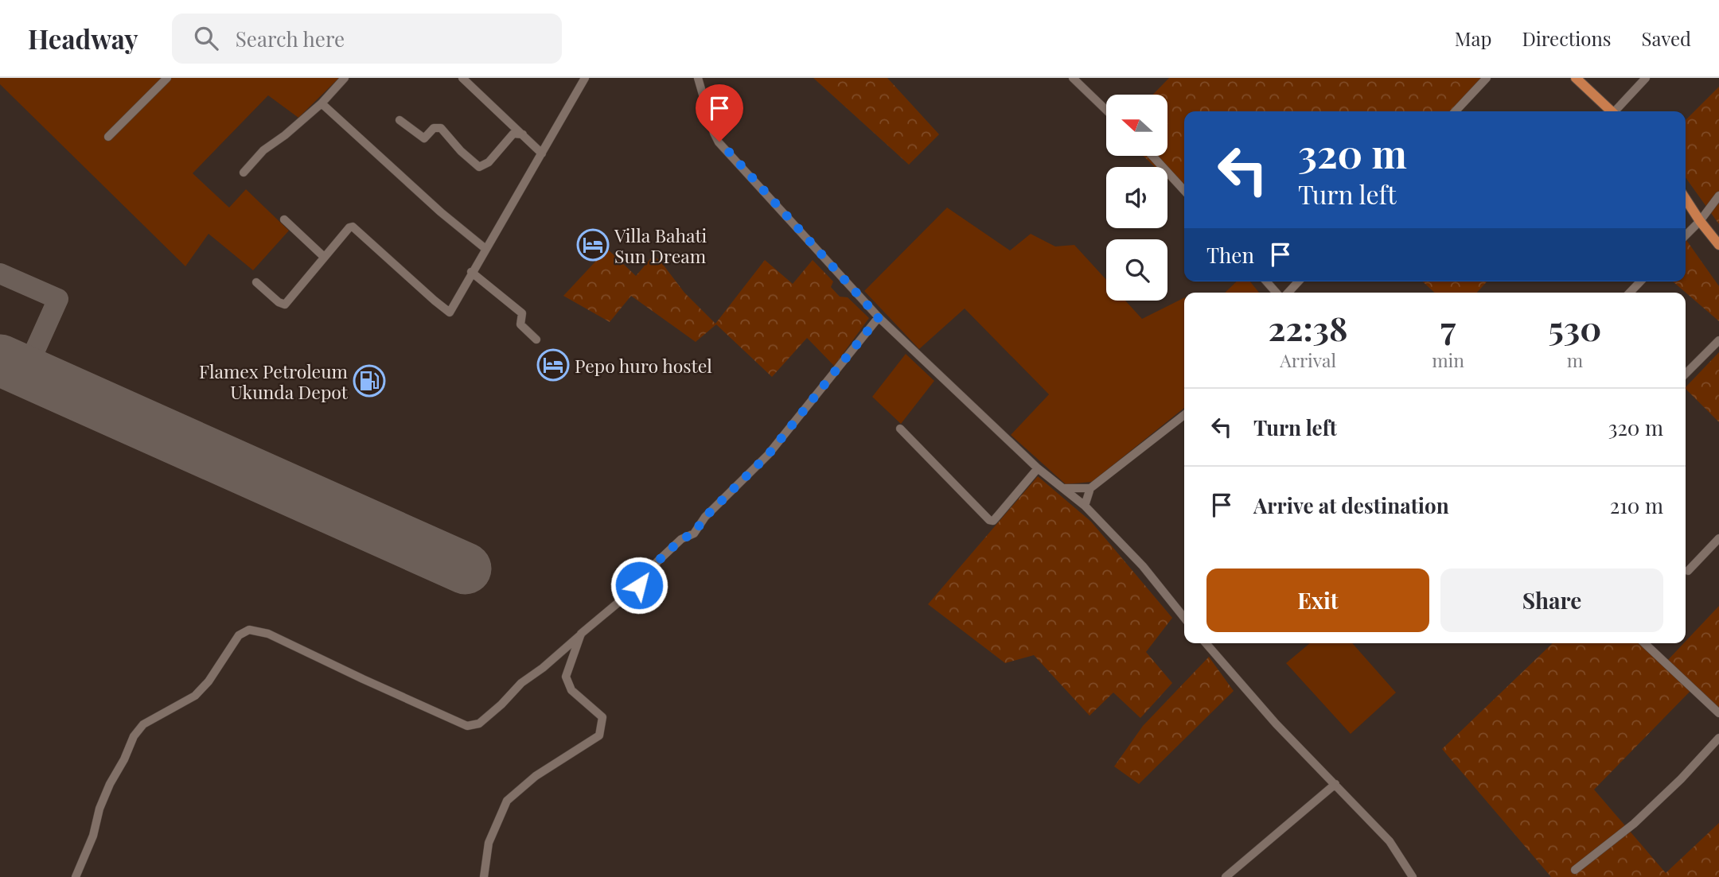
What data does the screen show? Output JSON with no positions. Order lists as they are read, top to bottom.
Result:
{
  "places": {
    "hotel": ["Villa Bahati Sun Dream", "Pepo huro hostel"],
    "fuel station": ["Flamex Petroleum Ukunda Depot"]
  },
  "north": "left",
  "page": {
    "header": "Headway",
    "search": "Search here",
    "nav": ["Map", "Directions", "Saved"],
    "turn": ["320 m", "Turn left"],
    "then": "Then",
    "eta": [
      "22:38",
      "Arrival",
      "7",
      "min",
      "530",
      "m"
    ],
    "list": [
      {
        "name": "Turn left",
        "value": "320 m"
      },
      {
        "name": "Arrive at destination",
        "value": "210 m"
      }
    ],
    "buttons": ["Exit", "Share"]
  }
}
